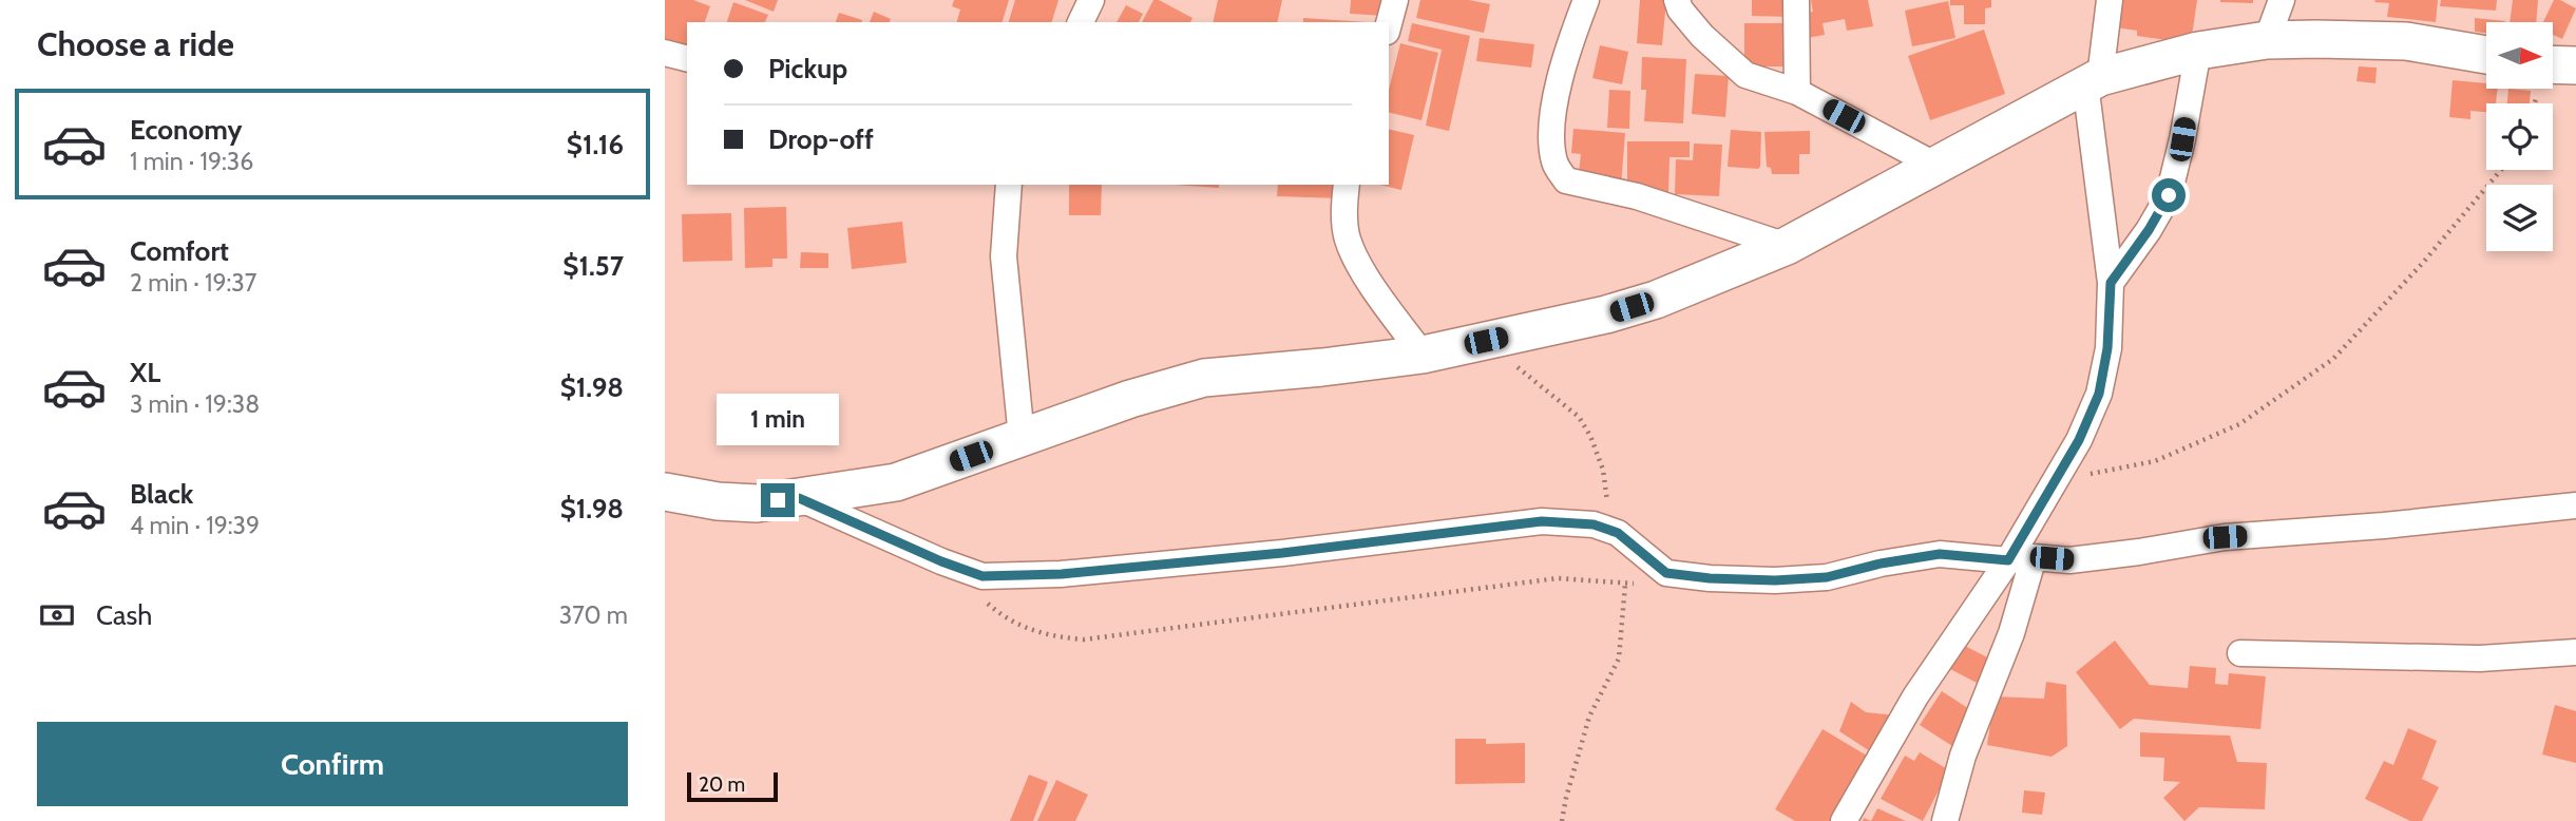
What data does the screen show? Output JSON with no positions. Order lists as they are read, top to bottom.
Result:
{
  "scale_bar": "20 m",
  "north": "right",
  "page": {
    "heading": "Choose a ride",
    "banner": ["Pickup", "Drop-off"],
    "list": [
      {
        "name": "Economy",
        "note": "1 min · 19:36",
        "value": "$1.16"
      },
      {
        "name": "Comfort",
        "note": "2 min · 19:37",
        "value": "$1.57"
      },
      {
        "name": "XL",
        "note": "3 min · 19:38",
        "value": "$1.98"
      },
      {
        "name": "Black",
        "note": "4 min · 19:39",
        "value": "$1.98"
      }
    ],
    "bubble": "1 min",
    "pay": ["Cash", "370 m"],
    "buttons": "Confirm",
    "scale": "20 m"
  }
}
